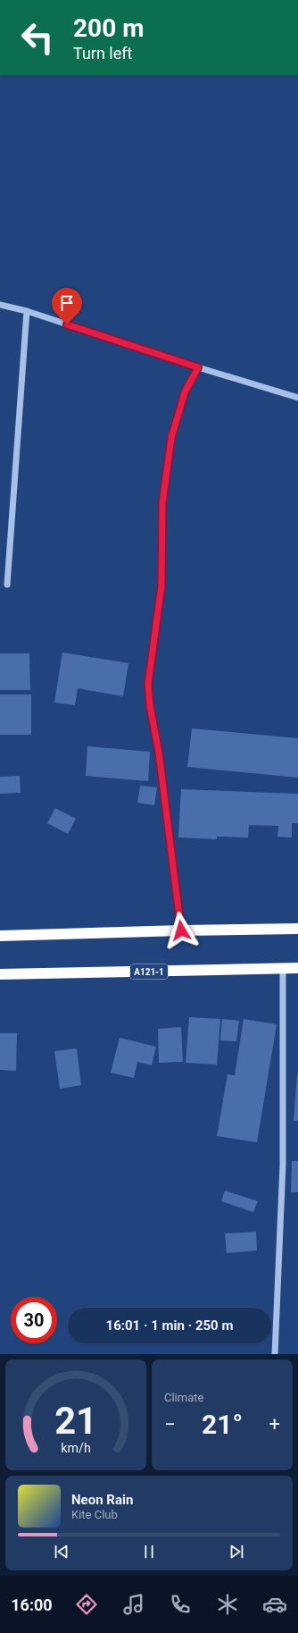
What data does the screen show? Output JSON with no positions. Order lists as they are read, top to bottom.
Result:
{
  "streets": {
    "highway": ["A121-1"]
  },
  "page": {
    "turn": ["200 m", "Turn left"],
    "limit": "30",
    "trip": "16:01 · 1 min · 250 m",
    "tile": "Climate",
    "heat": ["−", "21°", "+"],
    "song": ["Neon Rain", "Kite Club"],
    "tabs": "16:00",
    "gauge": ["21", "km/h"]
  }
}
